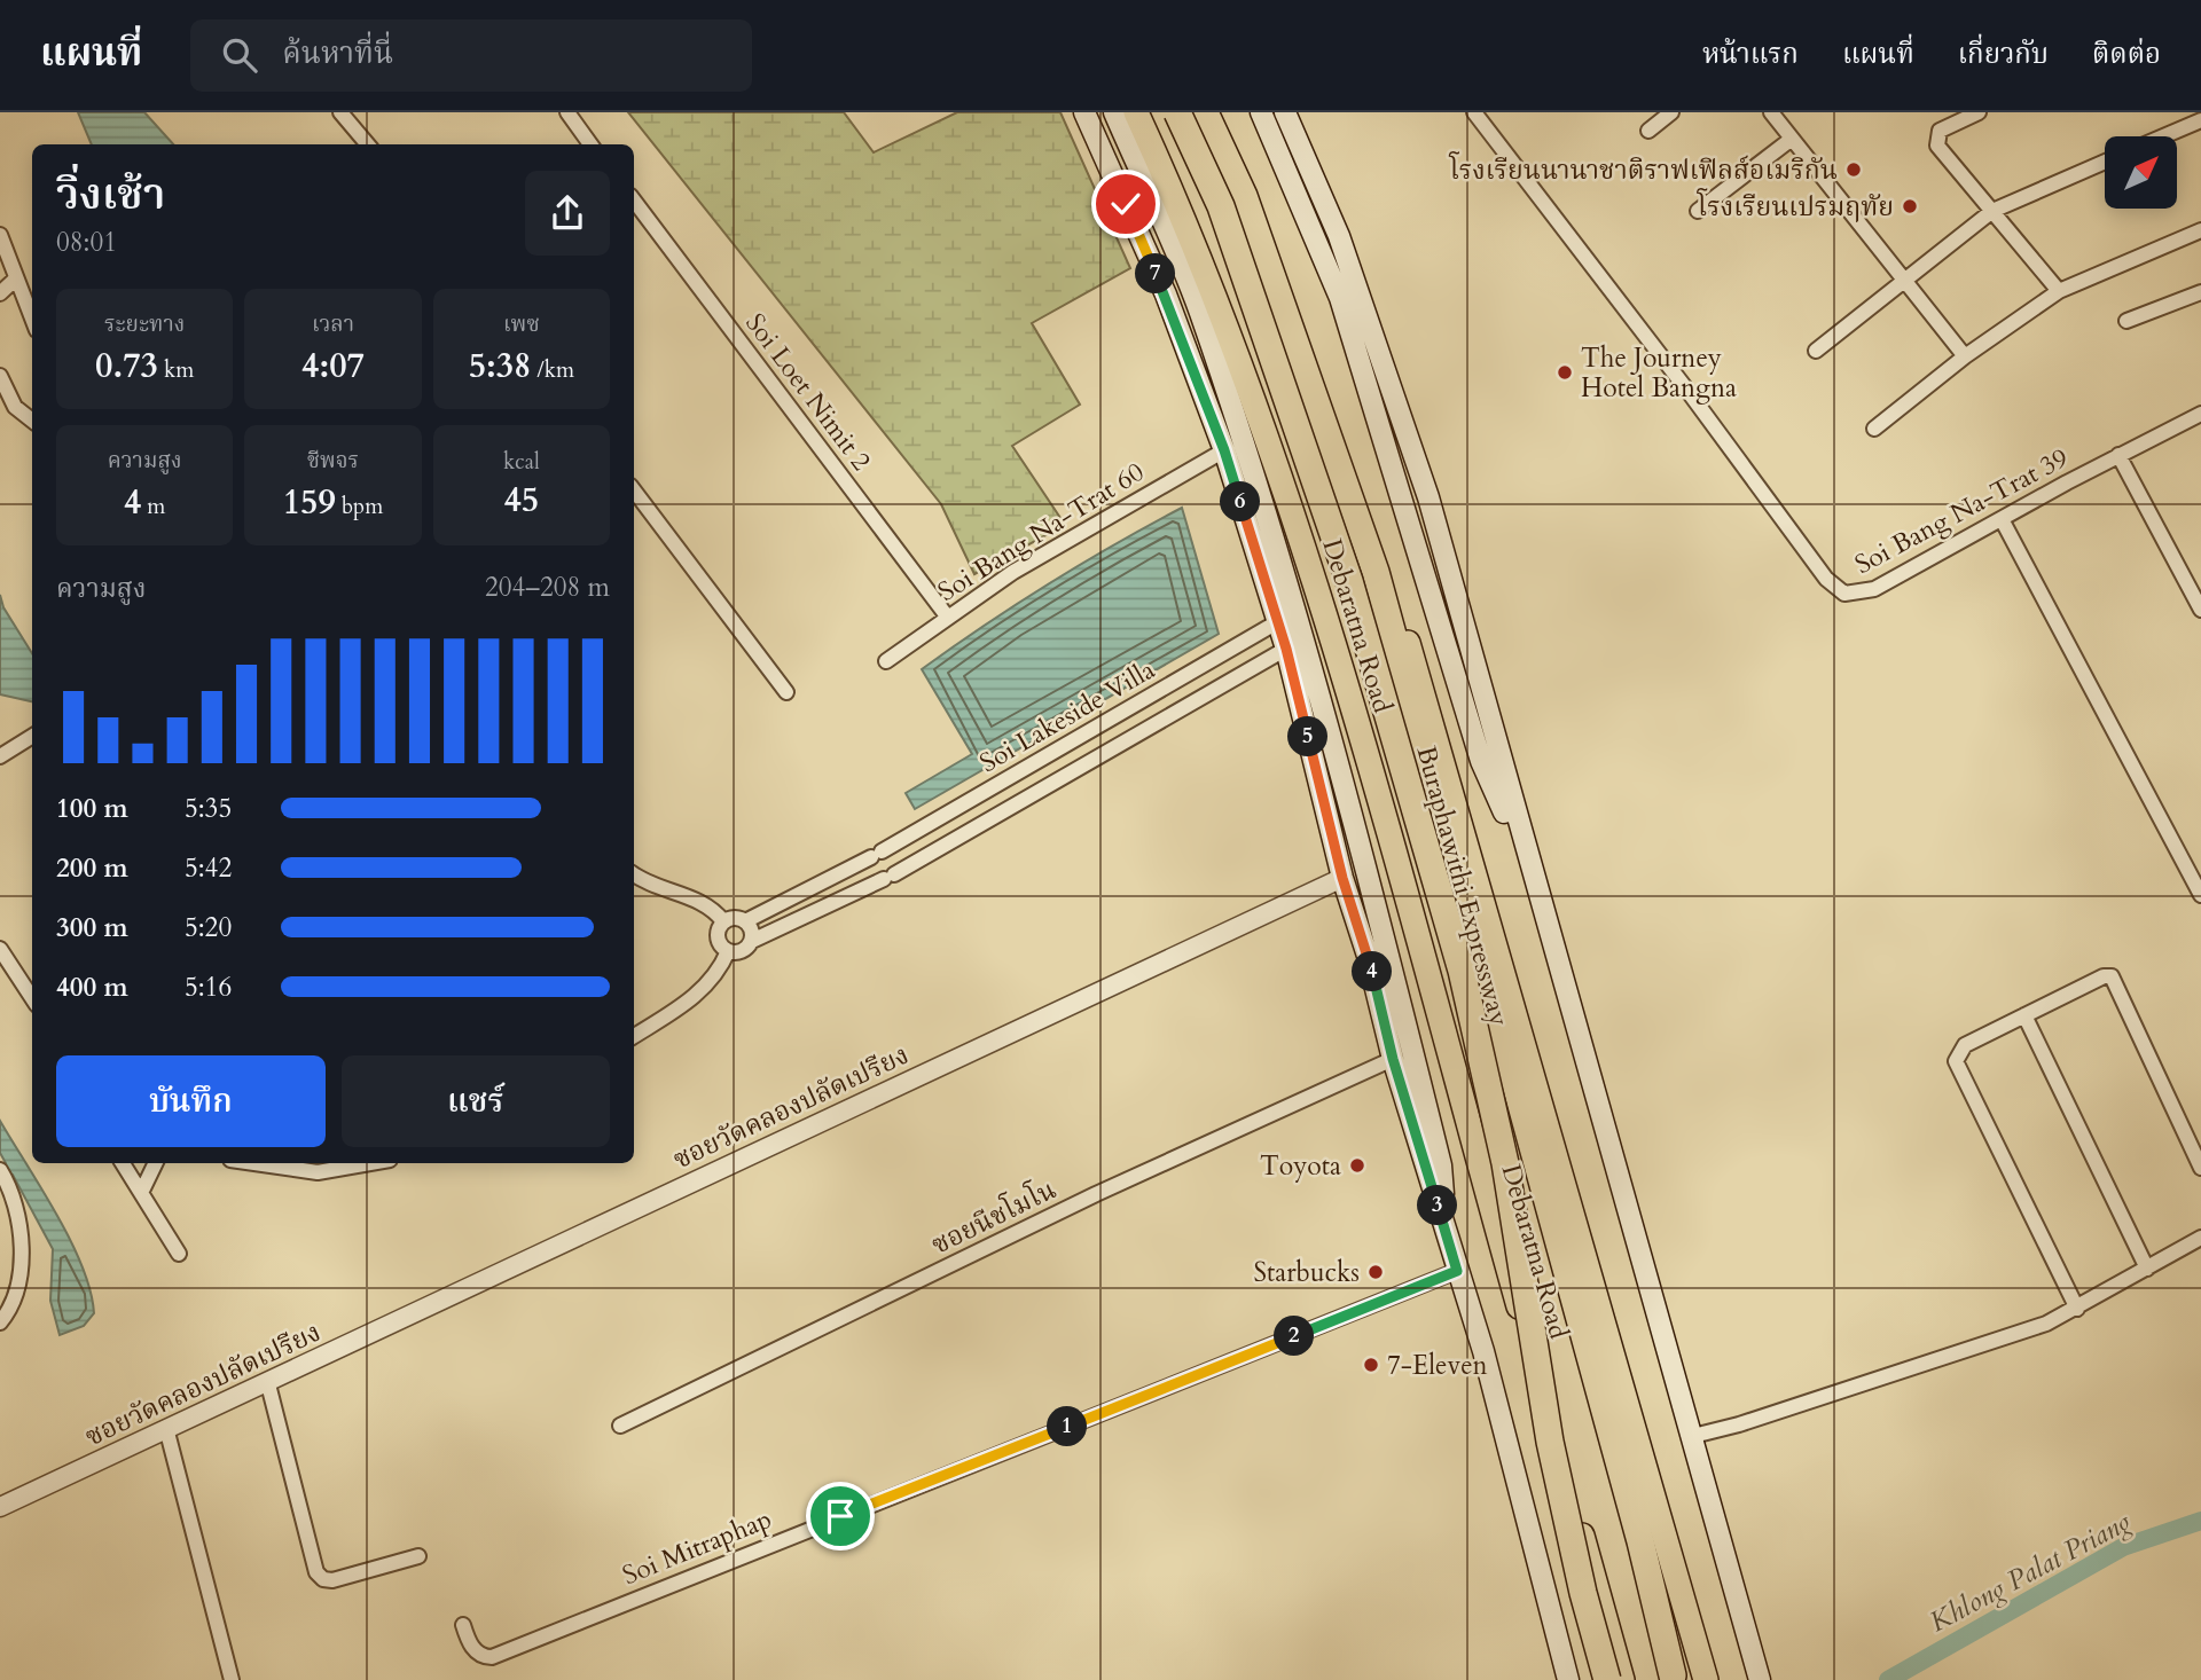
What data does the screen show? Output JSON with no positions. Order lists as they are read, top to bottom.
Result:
{
  "streets": {
    "highway": ["Debaratna Road", "Buraphawithi Expressway"],
    "street": [
      "Soi Loet Nimit 2",
      "Soi Bang Na-Trat 39",
      "Soi Bang Na-Trat 60",
      "Soi Lakeside Villa",
      "ซอยวัดคลองปลัดเปรียง",
      "ซอยนีชโมโน",
      "Soi Mitraphap"
    ]
  },
  "crossings": [
    ["Soi Loet Nimit 2", "Soi Bang Na-Trat 60"]
  ],
  "water": ["Khlong Palat Priang"],
  "places": [
    "โรงเรียนนานาชาติราฟเฟิลส์อเมริกัน",
    "โรงเรียนเปรมฤทัย",
    "The Journey Hotel Bangna",
    "Toyota",
    "Starbucks",
    "7-Eleven"
  ],
  "north": "top right",
  "page": {
    "header": "แผนที่",
    "search": "ค้นหาที่นี่",
    "nav": [
      "หน้าแรก",
      "แผนที่",
      "เกี่ยวกับ",
      "ติดต่อ"
    ],
    "heading": ["วิ่งเช้า", "08:01"],
    "pins": [
      "7",
      "6",
      "5",
      "4",
      "3",
      "2",
      "1"
    ],
    "stats": [
      ["ระยะทาง", "0.73 km"],
      ["เวลา", "4:07"],
      ["เพซ", "5:38 /km"],
      ["ความสูง", "4 m"],
      ["ชีพจร", "159 bpm"],
      ["kcal", "45"]
    ],
    "chart": ["ความสูง", "204–208 m"],
    "list": [
      {
        "name": "100 m",
        "note": "5:35"
      },
      {
        "name": "200 m",
        "note": "5:42"
      },
      {
        "name": "300 m",
        "note": "5:20"
      },
      {
        "name": "400 m",
        "note": "5:16"
      }
    ],
    "buttons": ["บันทึก", "แชร์"]
  }
}
